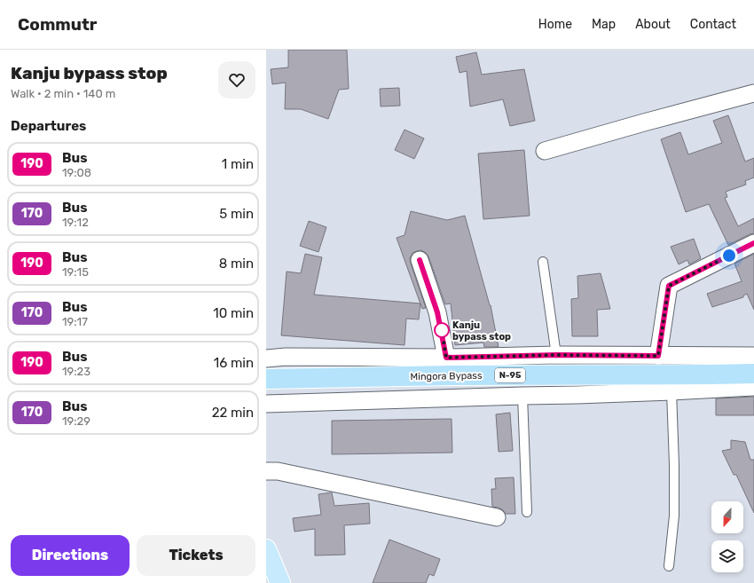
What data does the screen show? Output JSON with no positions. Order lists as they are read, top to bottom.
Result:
{
  "streets": {
    "highway": ["N-95", "Mingora Bypass"]
  },
  "places": ["Kanju bypass stop"],
  "lines": ["bus line 190"],
  "north": "bottom",
  "page": {
    "header": "Commutr",
    "nav": [
      "Home",
      "Map",
      "About",
      "Contact"
    ],
    "heading": [
      ["Kanju bypass stop", "Walk · 2 min · 140 m"],
      "Departures"
    ],
    "list": [
      {
        "mark": "190",
        "name": "Bus",
        "note": "19:08",
        "value": "1 min"
      },
      {
        "mark": "170",
        "name": "Bus",
        "note": "19:12",
        "value": "5 min"
      },
      {
        "mark": "190",
        "name": "Bus",
        "note": "19:15",
        "value": "8 min"
      },
      {
        "mark": "170",
        "name": "Bus",
        "note": "19:17",
        "value": "10 min"
      },
      {
        "mark": "190",
        "name": "Bus",
        "note": "19:23",
        "value": "16 min"
      },
      {
        "mark": "170",
        "name": "Bus",
        "note": "19:29",
        "value": "22 min"
      }
    ],
    "buttons": ["Directions", "Tickets"]
  }
}
